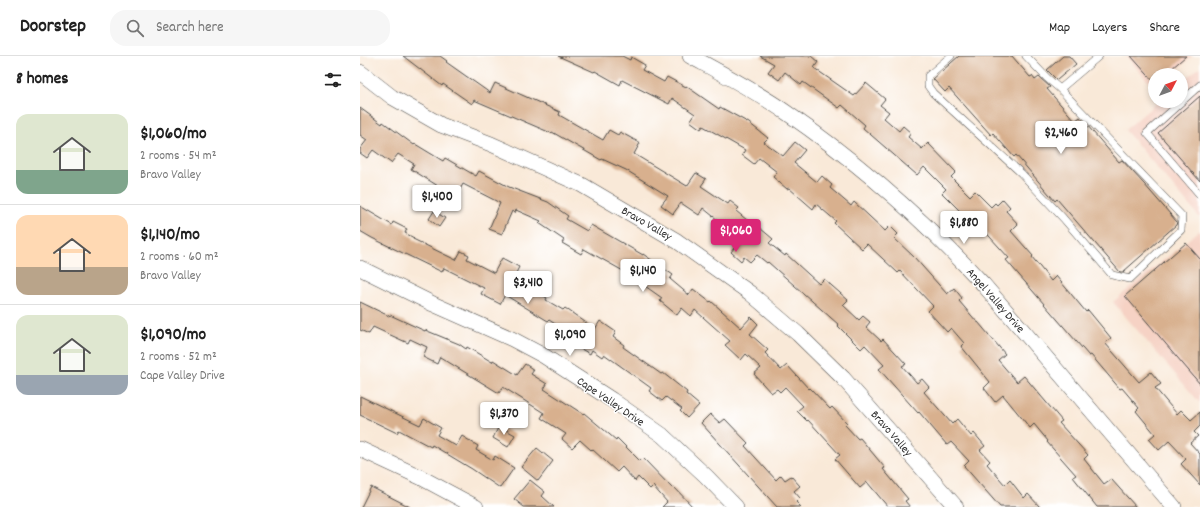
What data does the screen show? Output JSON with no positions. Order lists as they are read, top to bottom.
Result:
{
  "streets": {
    "street": ["Bravo Valley", "Angel Valley Drive", "Cape Valley Drive"]
  },
  "north": "top right",
  "page": {
    "header": "Doorstep",
    "search": "Search here",
    "nav": ["Map", "Layers", "Share"],
    "heading": "8 homes",
    "list": [
      {
        "name": "$1,060/mo",
        "note": "2 rooms · 54 m² · Bravo Valley"
      },
      {
        "name": "$1,140/mo",
        "note": "2 rooms · 60 m² · Bravo Valley"
      },
      {
        "name": "$1,090/mo",
        "note": "2 rooms · 52 m² · Cape Valley Drive"
      }
    ],
    "price": [
      "$2,460",
      "$1,400",
      "$1,880",
      "$1,060",
      "$1,140",
      "$3,410",
      "$1,090",
      "$1,370"
    ]
  }
}
